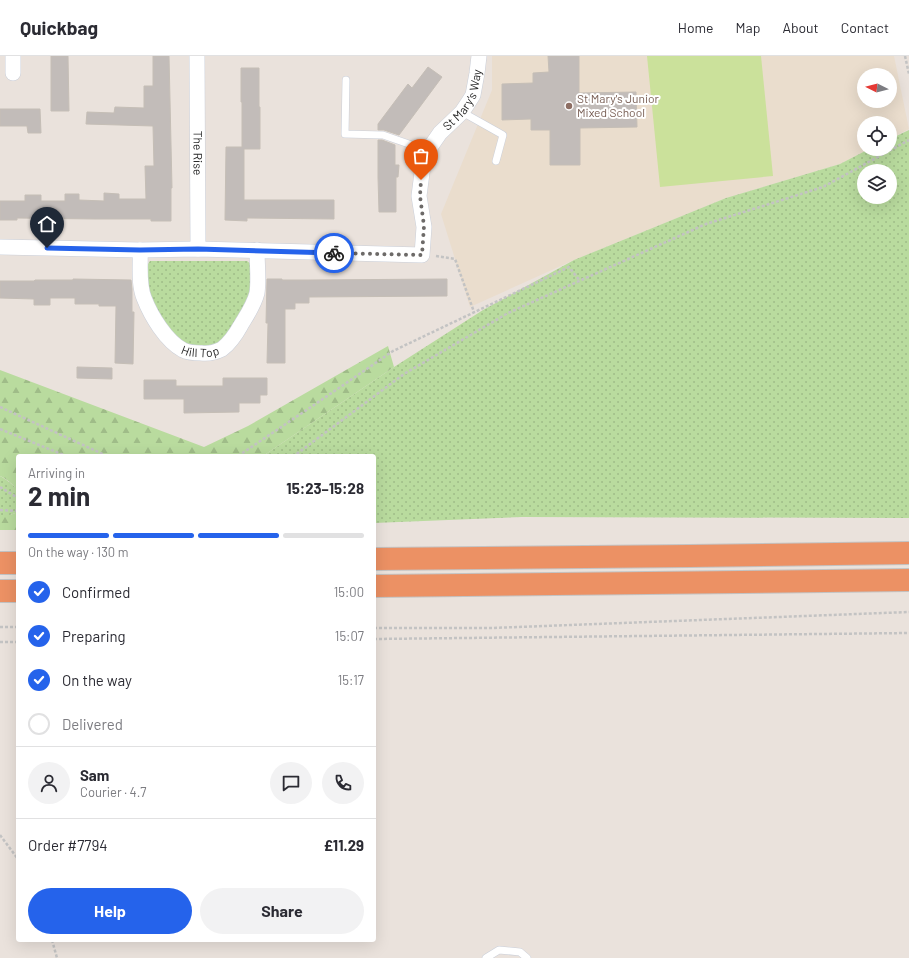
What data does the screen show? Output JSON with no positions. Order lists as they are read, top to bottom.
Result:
{
  "streets": {
    "street": ["St Mary's Way", "The Rise", "Hill Top"]
  },
  "places": ["St Mary's Junior Mixed School"],
  "north": "left",
  "page": {
    "header": "Quickbag",
    "nav": [
      "Home",
      "Map",
      "About",
      "Contact"
    ],
    "heading": ["2 min", "Arriving in", "15:23–15:28"],
    "panel": [
      "Sam",
      "Courier · 4.7",
      "Order #7794",
      "£11.29"
    ],
    "bar": "On the way · 130 m",
    "list": [
      ["Confirmed", "15:00"],
      ["Preparing", "15:07"],
      ["On the way", "15:17"],
      "Delivered"
    ],
    "buttons": ["Help", "Share"]
  }
}
